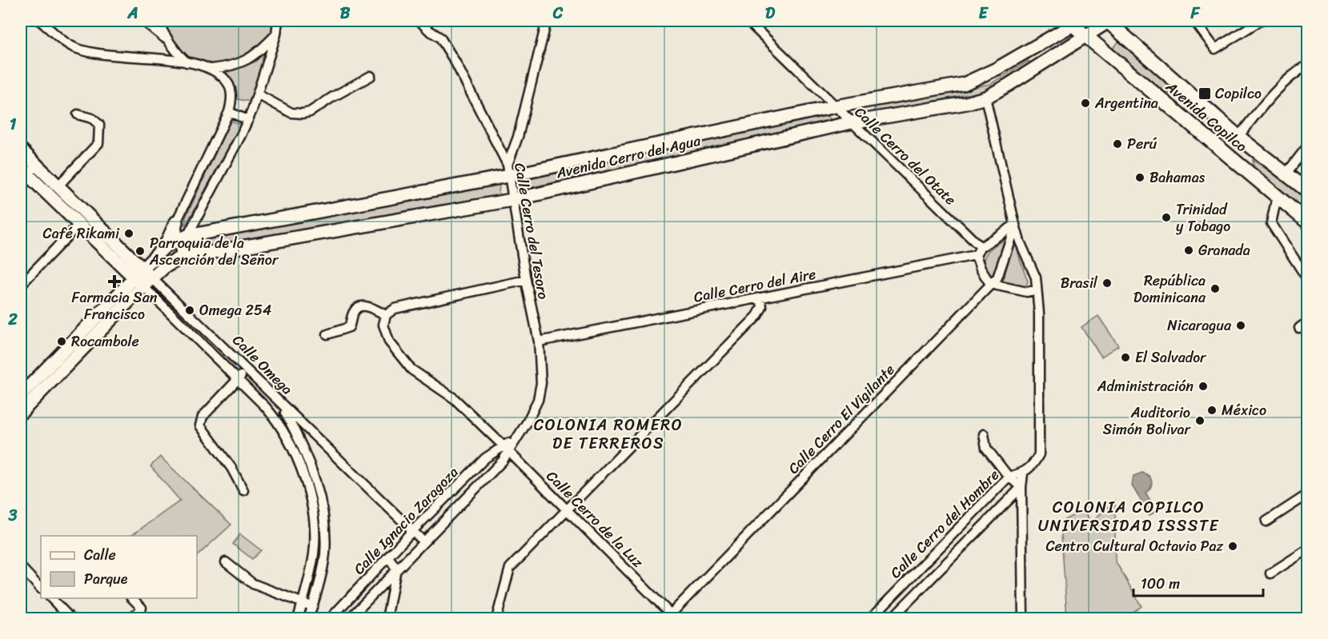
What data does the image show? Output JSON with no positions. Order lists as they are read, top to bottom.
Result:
{
  "streets": {
    "main road": ["Avenida Copilco"],
    "street": [
      "Calle Cerro del Otate",
      "Avenida Cerro del Agua",
      "Calle Cerro del Tesoro",
      "Calle Cerro del Aire",
      "Calle Omega",
      "Calle Cerro El Vigilante",
      "Calle Cerro de la Luz",
      "Calle Ignacio Zaragoza",
      "Calle Cerro del Hombre"
    ]
  },
  "crossings": [
    ["Avenida Copilco", "Avenida Cerro del Agua"],
    ["Calle Cerro del Otate", "Avenida Cerro del Agua"],
    ["Calle Cerro del Otate", "Calle Cerro del Aire"],
    ["Calle Cerro del Otate", "Calle Cerro El Vigilante"],
    ["Avenida Cerro del Agua", "Calle Cerro del Tesoro"],
    ["Avenida Cerro del Agua", "Calle Omega"],
    ["Calle Cerro del Tesoro", "Calle Cerro del Aire"],
    ["Calle Cerro del Tesoro", "Calle Cerro de la Luz"],
    ["Calle Cerro del Tesoro", "Calle Ignacio Zaragoza"],
    ["Calle Omega", "Calle Ignacio Zaragoza"],
    ["Calle Cerro El Vigilante", "Calle Cerro de la Luz"],
    ["Calle Cerro de la Luz", "Calle Ignacio Zaragoza"]
  ],
  "districts": ["COLONIA ROMERO DE TERREROS", "COLONIA COPILCO UNIVERSIDAD ISSSTE"],
  "places": {
    "transit": ["Copilco"],
    "other": [
      "Argentina",
      "Perú",
      "Bahamas",
      "Trinidad y Tobago",
      "Café Rikami",
      "Granada",
      "Parroquia de la Ascención del Señor",
      "Brasil",
      "República Dominicana",
      "Omega 254",
      "Nicaragua",
      "Rocambole",
      "El Salvador",
      "Administración",
      "México",
      "Auditorio Simón Bolivar",
      "Centro Cultural Octavio Paz"
    ],
    "health": ["Farmacia San Francisco"]
  },
  "legend": ["Calle", "Parque"],
  "scale_bar": "100 m",
  "grid": {
    "columns": [
      "A",
      "B",
      "C",
      "D",
      "E",
      "F"
    ],
    "rows": ["1", "2", "3"]
  }
}
